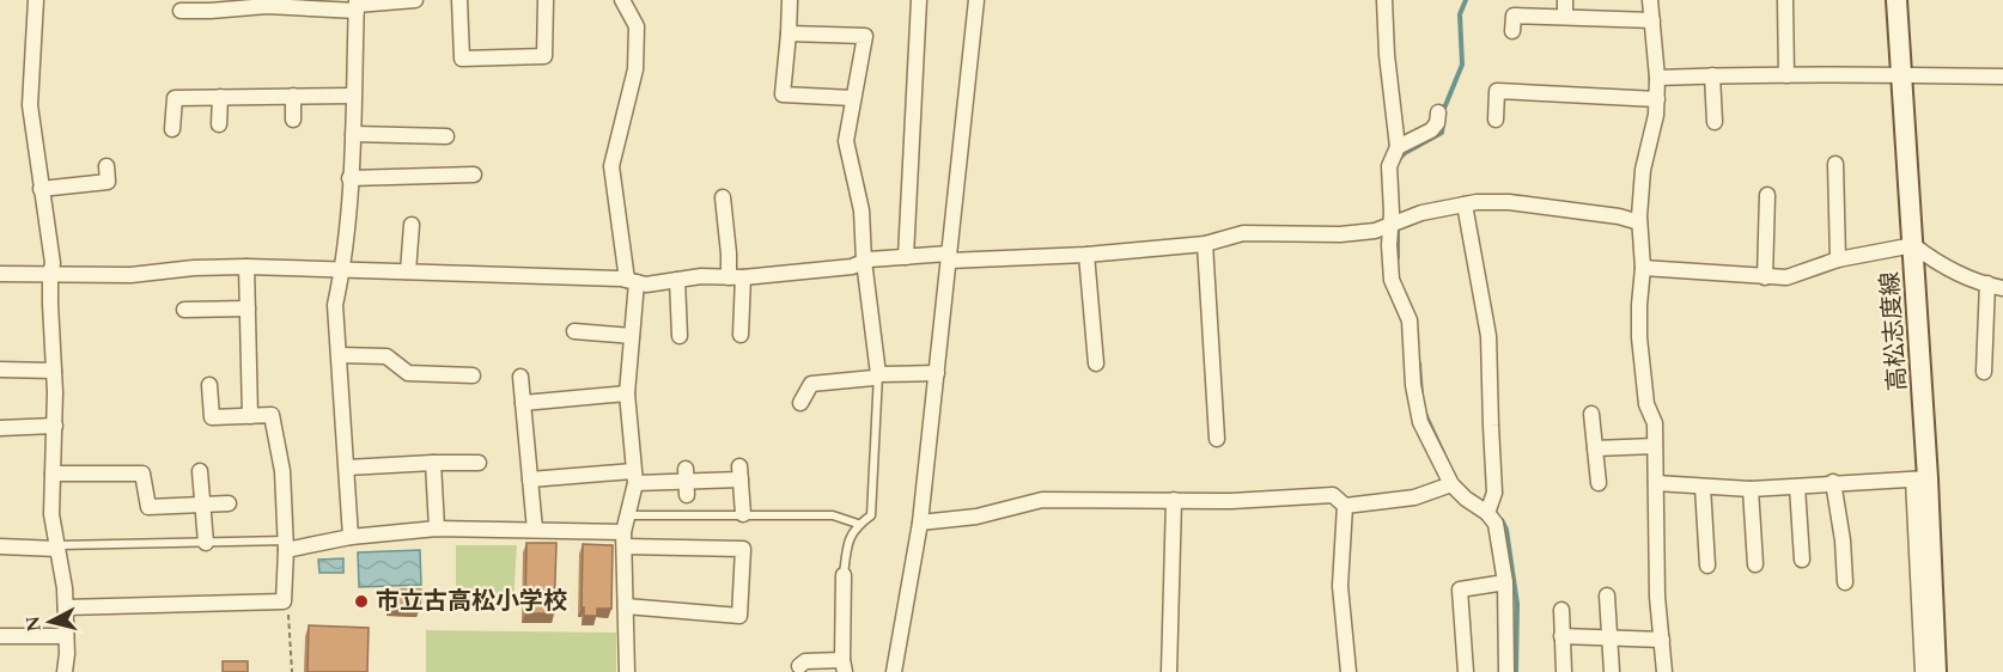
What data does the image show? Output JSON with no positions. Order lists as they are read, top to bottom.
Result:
{
  "streets": {
    "main road": ["高松志度線"]
  },
  "places": ["市立古高松小学校"],
  "north": "left"
}
